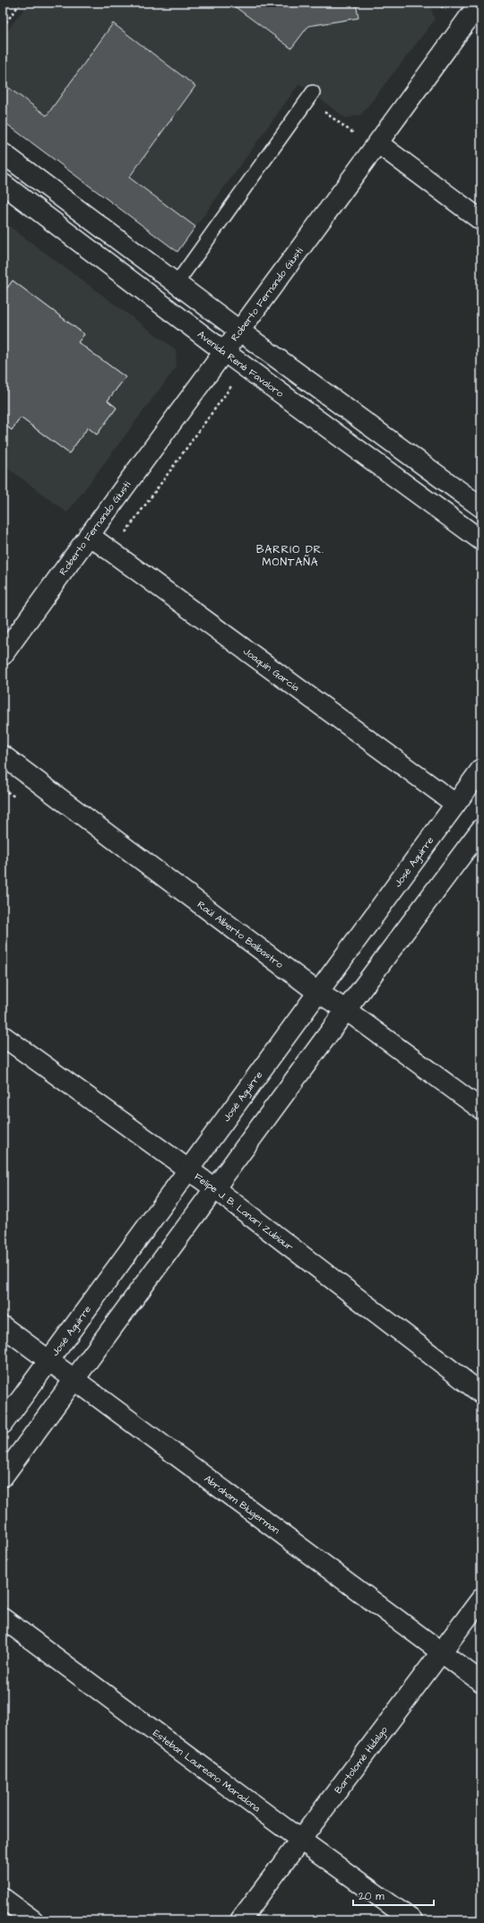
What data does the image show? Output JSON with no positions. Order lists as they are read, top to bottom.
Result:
{
  "streets": {
    "street": [
      "Roberto Fernando Giusti",
      "Avenida René Favaloro",
      "Joaquín García",
      "José Aguirre",
      "Raúl Alberto Balbastro",
      "Felipe J. B. Lanari Zubiaur",
      "Abraham Blugerman",
      "Bartolomé Hidalgo",
      "Esteban Laureano Maradona"
    ]
  },
  "crossings": [
    ["Roberto Fernando Giusti", "Avenida René Favaloro"],
    ["Roberto Fernando Giusti", "Joaquín García"],
    ["Joaquín García", "José Aguirre"],
    ["José Aguirre", "Raúl Alberto Balbastro"],
    ["José Aguirre", "Felipe J. B. Lanari Zubiaur"],
    ["José Aguirre", "Abraham Blugerman"],
    ["Abraham Blugerman", "Bartolomé Hidalgo"],
    ["Bartolomé Hidalgo", "Esteban Laureano Maradona"]
  ],
  "districts": ["BARRIO DR. MONTAÑA"],
  "scale_bar": "20 m"
}
